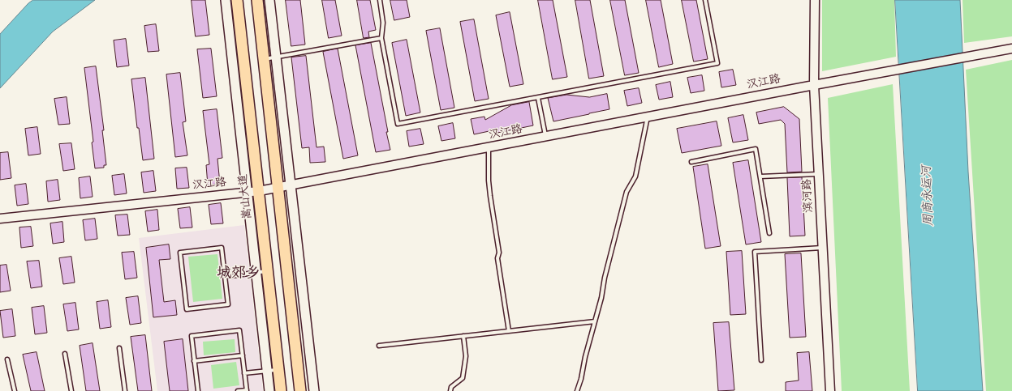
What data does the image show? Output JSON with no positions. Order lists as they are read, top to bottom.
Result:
{
  "streets": {
    "main road": ["嵩山大道"],
    "street": ["汉江路", "滨河路"]
  },
  "crossings": [
    ["汉江路", "滨河路"],
    ["汉江路", "嵩山大道"]
  ],
  "districts": ["城郊乡"],
  "water": ["周商永运河"]
}
